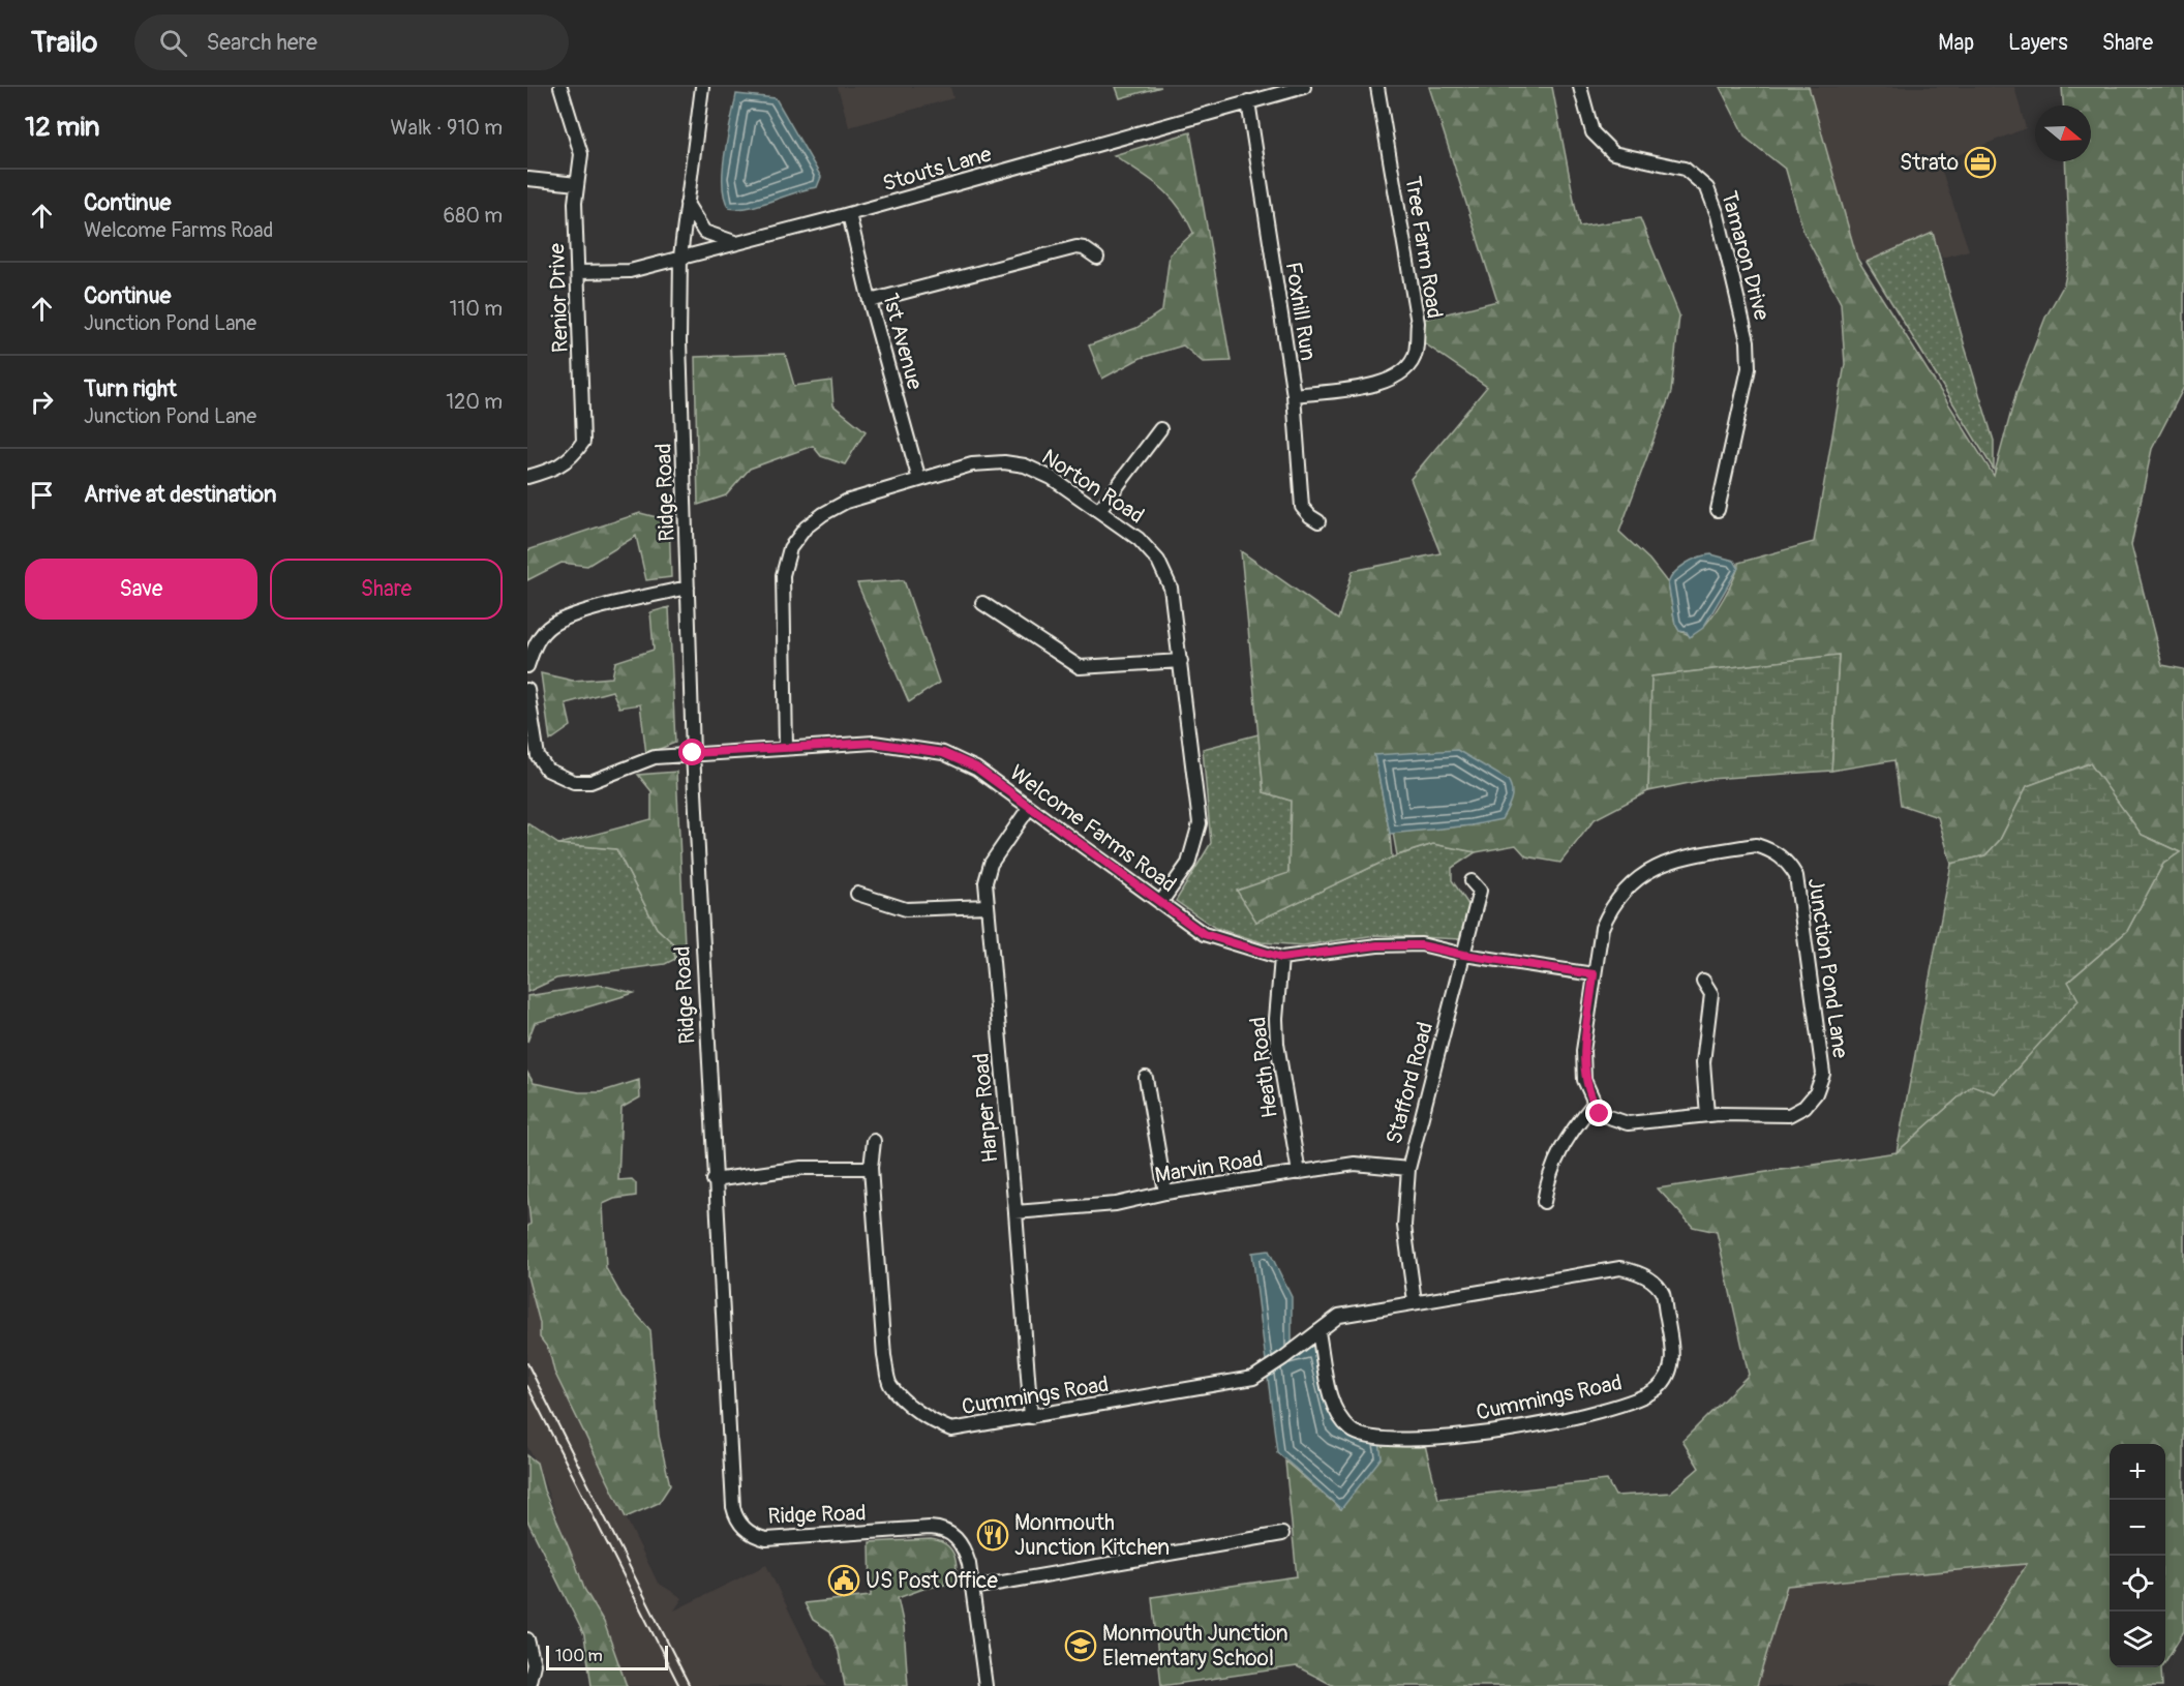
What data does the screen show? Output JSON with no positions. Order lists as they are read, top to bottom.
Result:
{
  "streets": {
    "street": [
      "Stouts Lane",
      "Tree Farm Road",
      "Tamaron Drive",
      "Renior Drive",
      "Foxhill Run",
      "1st Avenue",
      "Norton Road",
      "Ridge Road",
      "Welcome Farms Road",
      "Junction Pond Lane",
      "Heath Road",
      "Stafford Road",
      "Harper Road",
      "Marvin Road",
      "Cummings Road"
    ]
  },
  "crossings": [
    ["Stouts Lane", "Renior Drive"],
    ["Stouts Lane", "Foxhill Run"],
    ["Stouts Lane", "1st Avenue"],
    ["Stouts Lane", "Ridge Road"],
    ["Tree Farm Road", "Foxhill Run"],
    ["1st Avenue", "Norton Road"],
    ["Norton Road", "Welcome Farms Road"],
    ["Ridge Road", "Welcome Farms Road"],
    ["Welcome Farms Road", "Heath Road"],
    ["Welcome Farms Road", "Stafford Road"],
    ["Welcome Farms Road", "Harper Road"],
    ["Heath Road", "Marvin Road"],
    ["Stafford Road", "Marvin Road"],
    ["Stafford Road", "Cummings Road"],
    ["Harper Road", "Marvin Road"],
    ["Harper Road", "Cummings Road"]
  ],
  "places": {
    "office": ["Strato"],
    "restaurant": ["Monmouth Junction Kitchen"],
    "public building": ["US Post Office"],
    "school or university": ["Monmouth Junction Elementary School"]
  },
  "scale_bar": "100 m",
  "north": "right",
  "page": {
    "header": "Trailo",
    "search": "Search here",
    "nav": ["Map", "Layers", "Share"],
    "heading": ["12 min", "Walk · 910 m"],
    "list": [
      ["Continue", "Welcome Farms Road", "680 m"],
      ["Continue", "Junction Pond Lane", "110 m"],
      ["Turn right", "Junction Pond Lane", "120 m"],
      "Arrive at destination"
    ],
    "buttons": ["Save", "Share"],
    "map_buttons": ["+", "−"],
    "scale": "100 m"
  }
}
